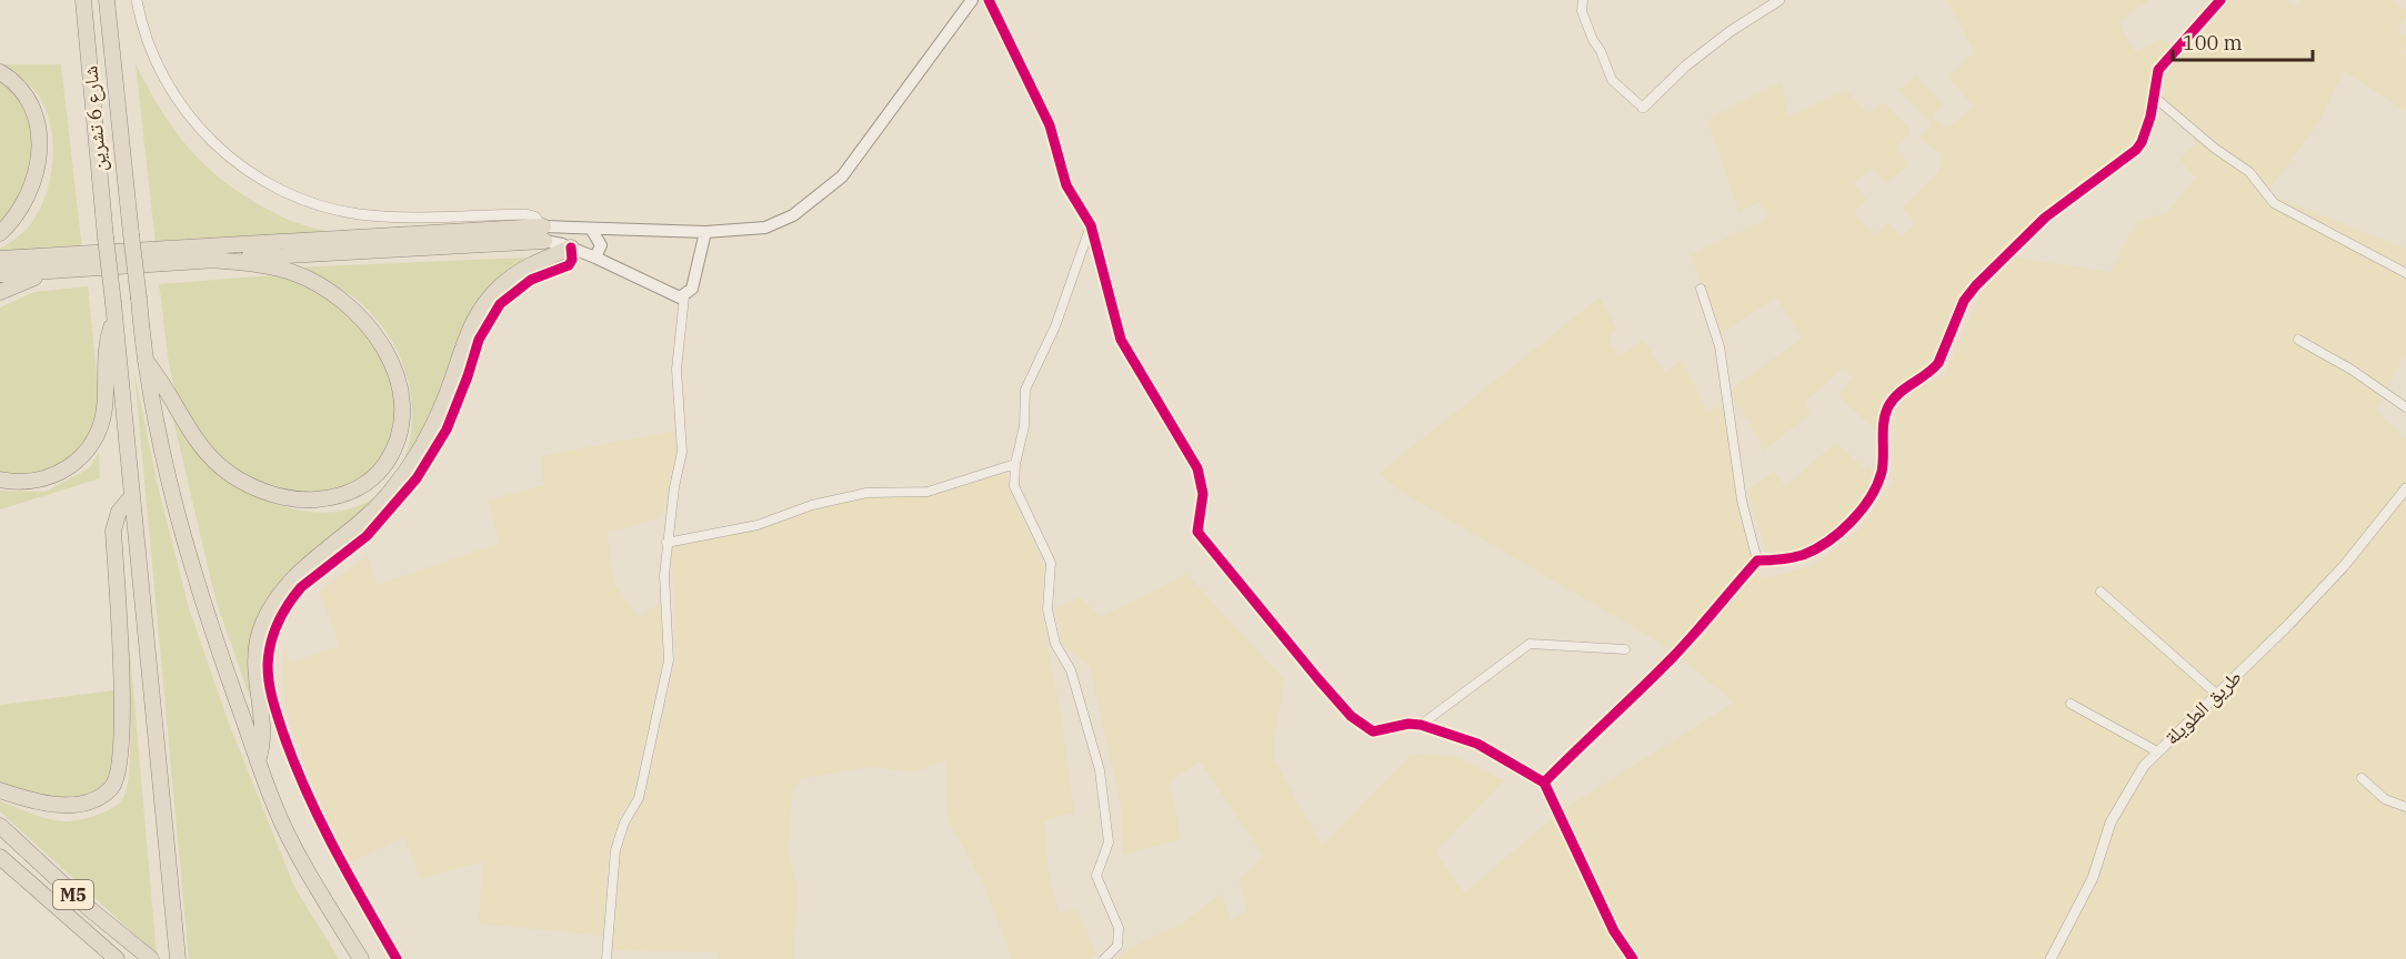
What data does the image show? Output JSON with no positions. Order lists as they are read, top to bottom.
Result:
{
  "streets": {
    "highway": ["شارع 6 تشرين", "M5"],
    "street": ["طريق الطويلة"]
  },
  "scale_bar": "100 m"
}
